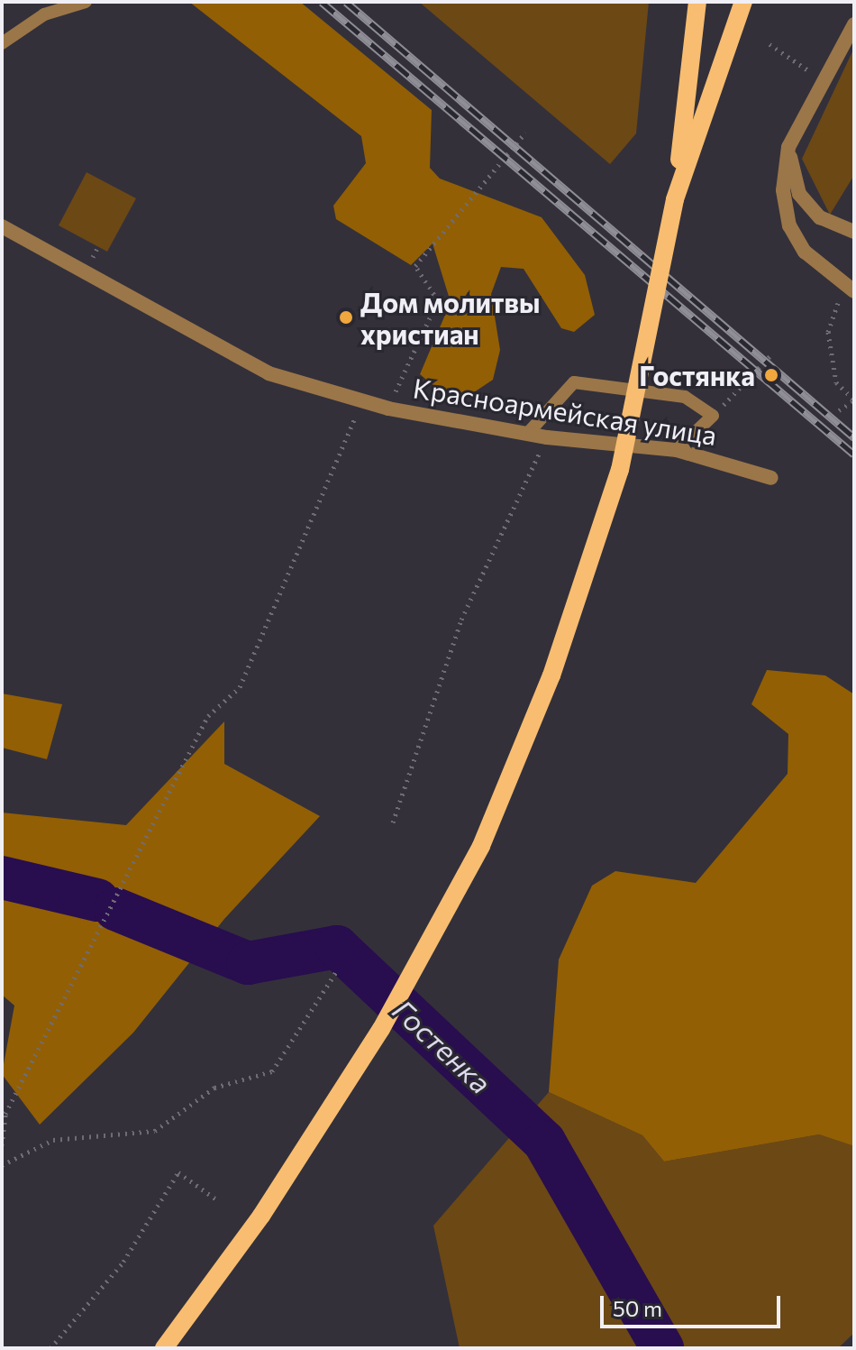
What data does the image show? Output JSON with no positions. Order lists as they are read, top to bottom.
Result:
{
  "streets": {
    "street": ["Красноармейская улица"]
  },
  "water": ["Гостенка"],
  "places": ["Дом молитвы христиан", "Гостянка"],
  "scale_bar": "50 m"
}
